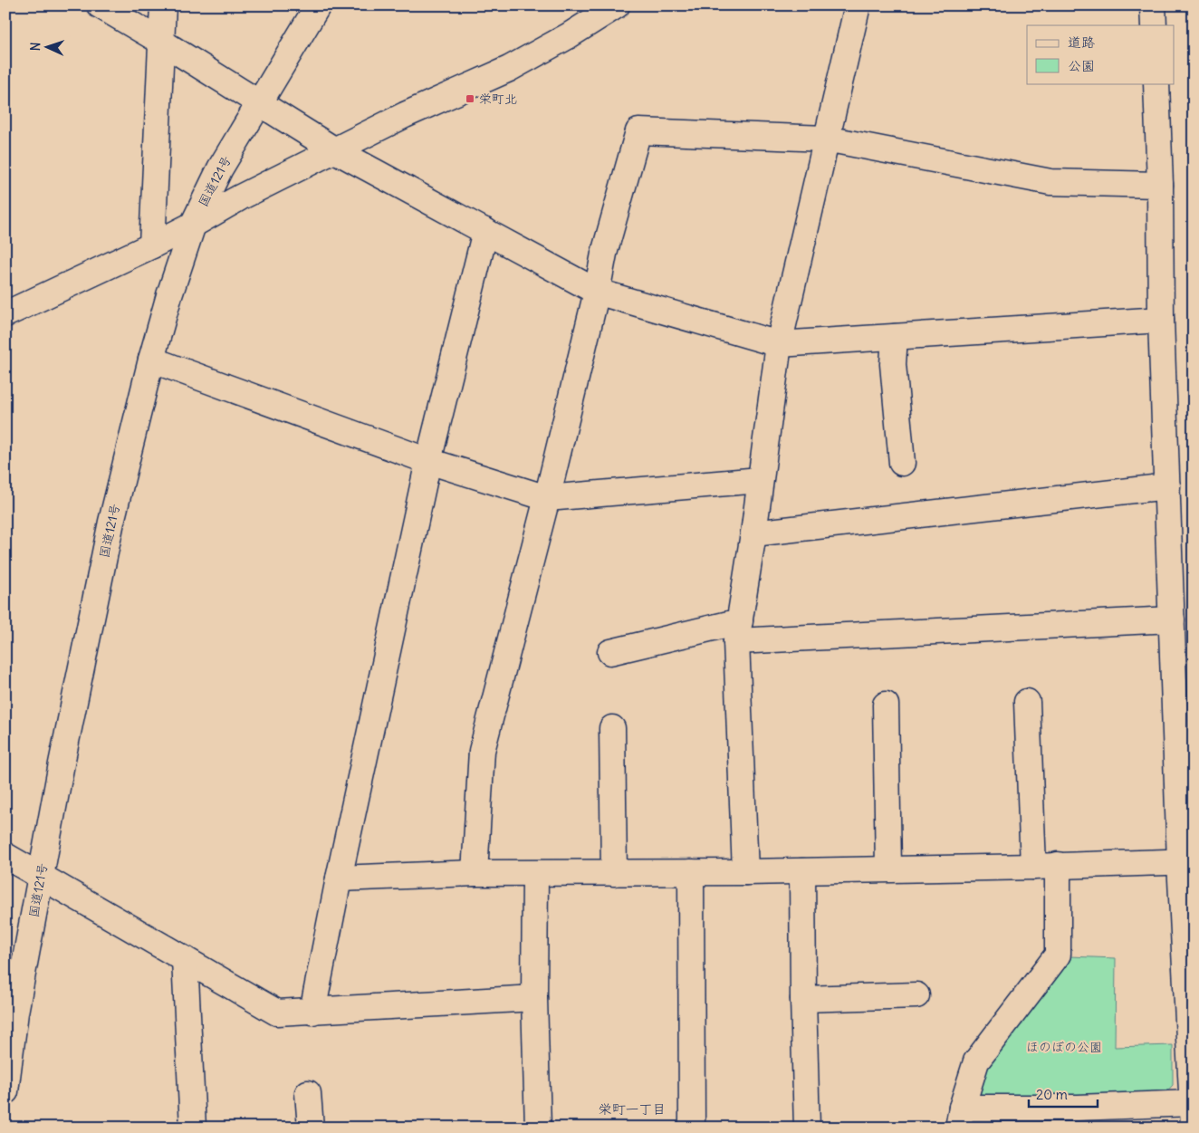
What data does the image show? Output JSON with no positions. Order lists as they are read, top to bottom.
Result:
{
  "streets": {
    "main road": ["国道121号"]
  },
  "districts": ["栄町一丁目"],
  "parks": ["ほのぼの公園"],
  "places": {
    "transit": ["栄町北"]
  },
  "legend": ["道路", "公園"],
  "scale_bar": "20 m",
  "north": "left"
}
